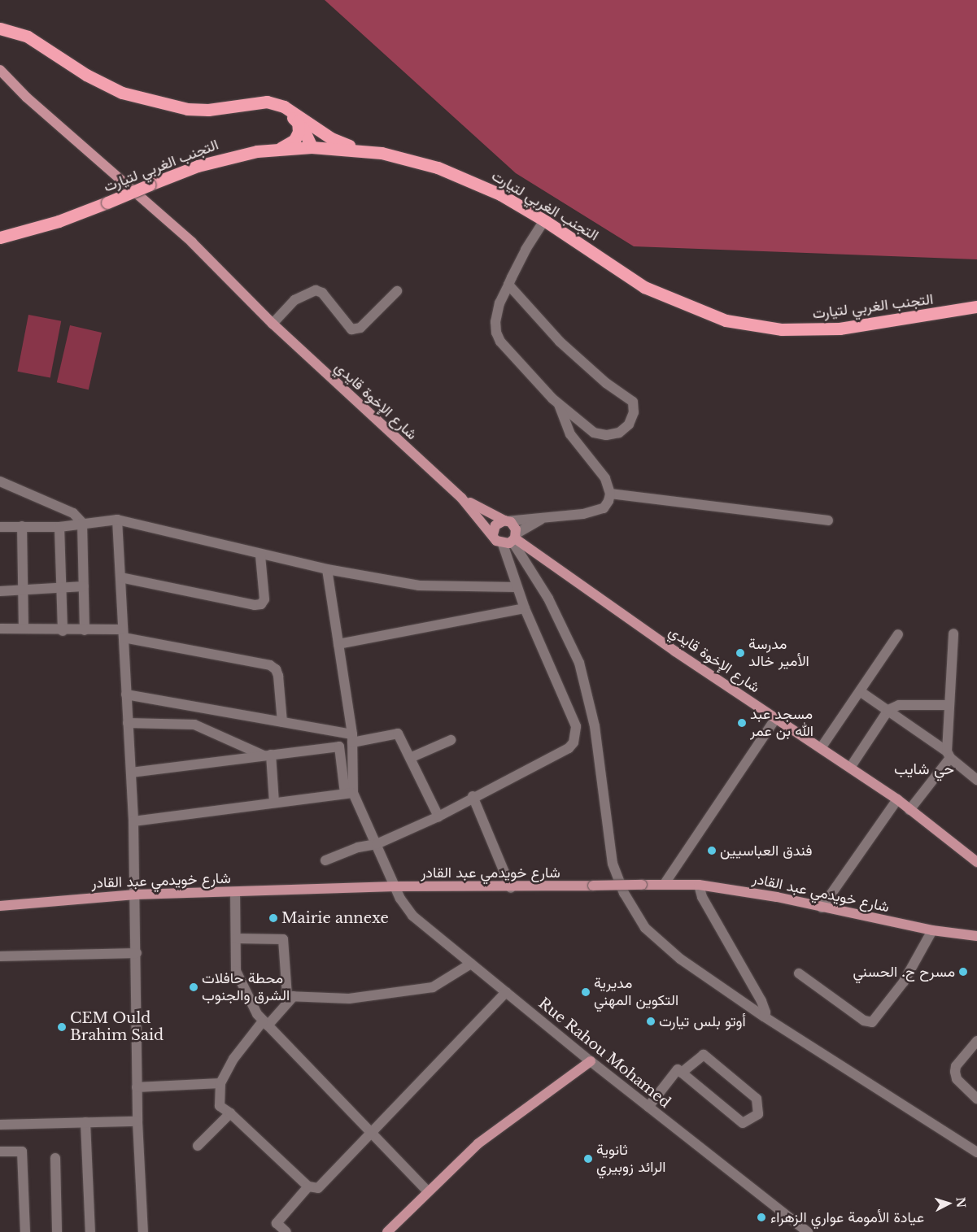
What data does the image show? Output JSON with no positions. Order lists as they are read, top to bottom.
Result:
{
  "streets": {
    "highway": ["التجنب الغربي لتيارت"],
    "main road": ["شارع الإخوة قايدي", "شارع خويدمي عبد القادر"],
    "street": ["Rue Rahou Mohamed"]
  },
  "crossings": [
    ["شارع خويدمي عبد القادر", "Rue Rahou Mohamed"]
  ],
  "districts": ["حي شايب"],
  "places": [
    "مدرسة الأمير خالد",
    "مسجد عبد الله بن عمر",
    "فندق العباسيين",
    "Mairie annexe",
    "مسرح ح. الحسني",
    "محطة حافلات الشرق والجنوب",
    "مديرية التكوين المهني",
    "أوتو بلس تيارت",
    "CEM Ould Brahim Said",
    "ثانوية الرائد زوبيري",
    "عيادة الأمومة عواري الزهراء"
  ],
  "north": "right"
}
